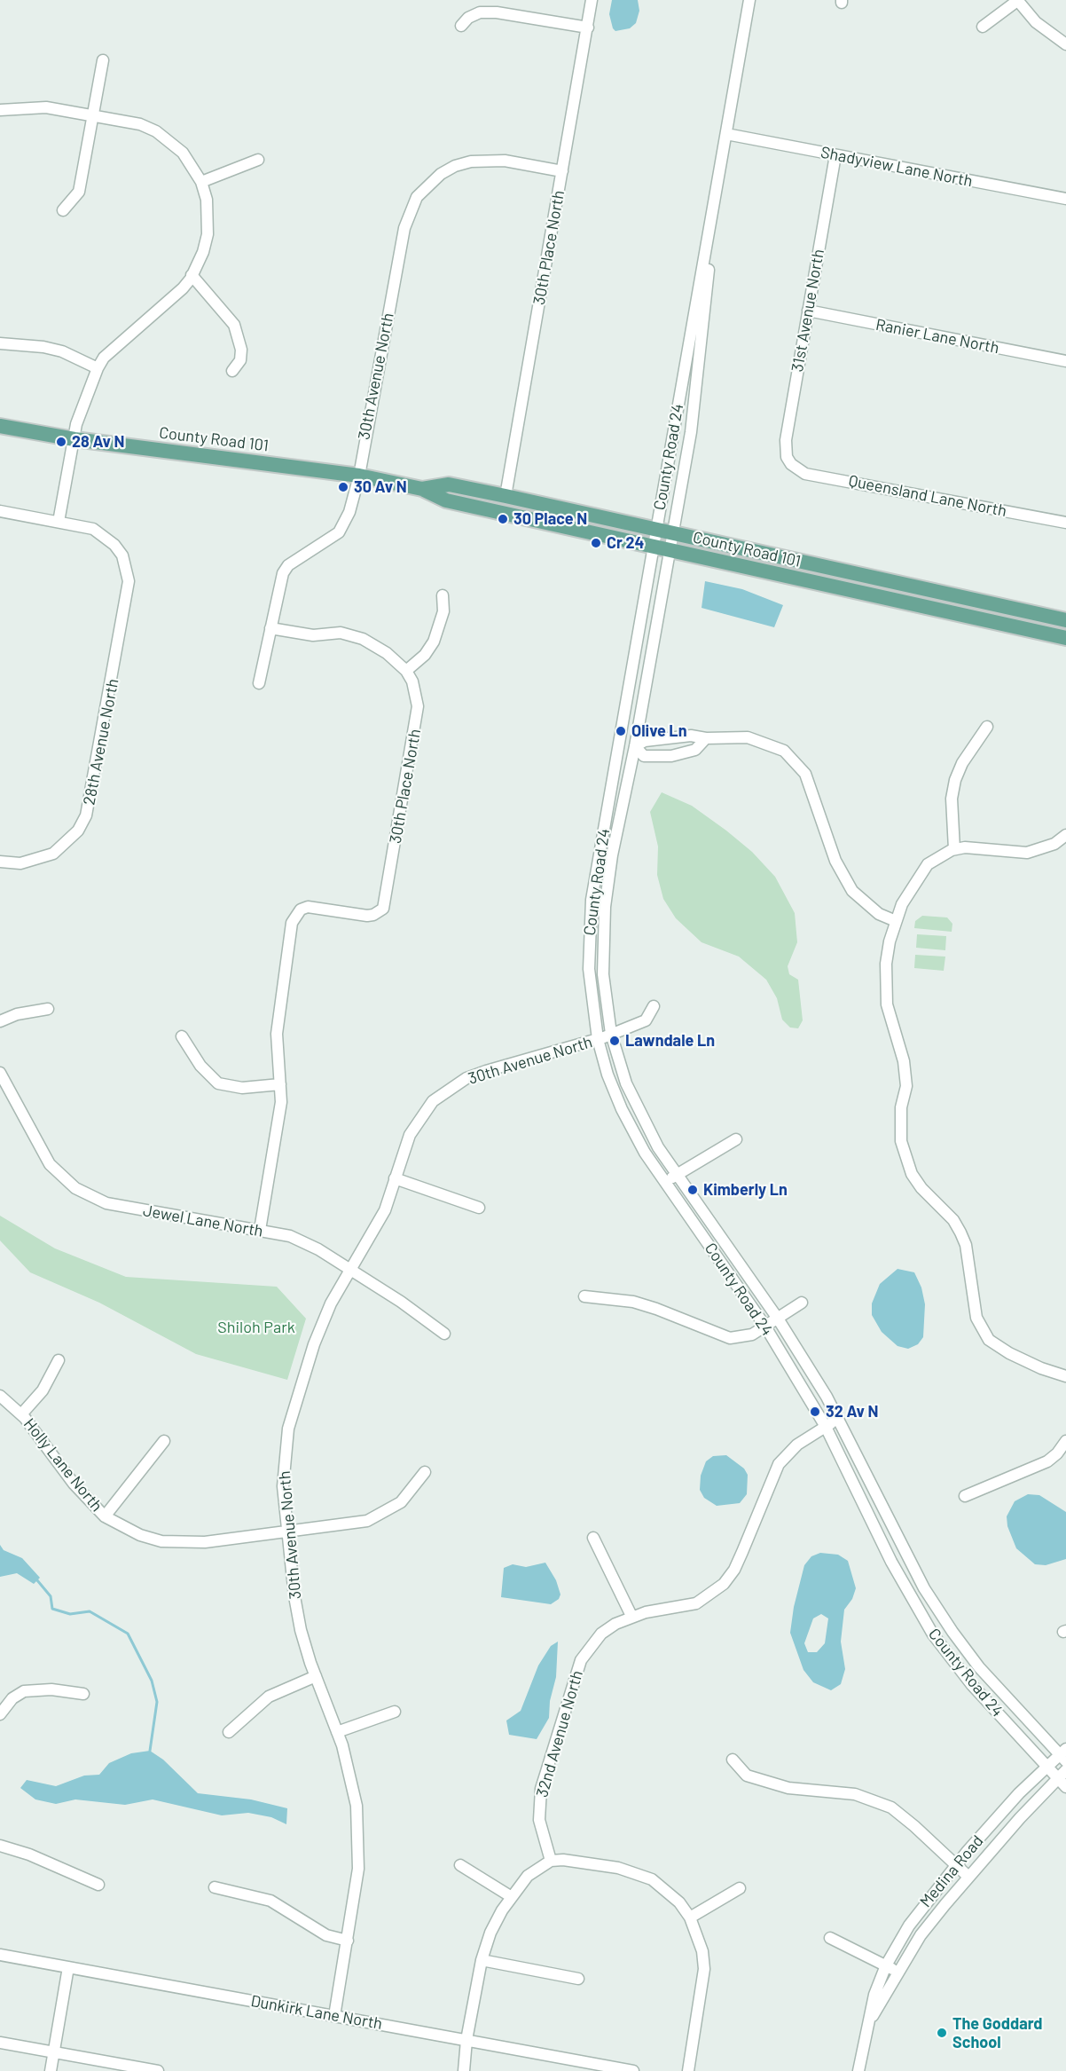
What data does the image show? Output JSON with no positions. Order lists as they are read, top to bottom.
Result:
{
  "streets": {
    "main road": ["County Road 101"],
    "street": [
      "Shadyview Lane North",
      "30th Place North",
      "31st Avenue North",
      "Ranier Lane North",
      "30th Avenue North",
      "County Road 24",
      "Queensland Lane North",
      "28th Avenue North",
      "Jewel Lane North",
      "Holly Lane North",
      "32nd Avenue North",
      "Medina Road",
      "Dunkirk Lane North"
    ]
  },
  "crossings": [
    ["Shadyview Lane North", "31st Avenue North"],
    ["Shadyview Lane North", "County Road 24"],
    ["30th Place North", "30th Avenue North"],
    ["30th Place North", "County Road 101"],
    ["31st Avenue North", "Ranier Lane North"],
    ["31st Avenue North", "Queensland Lane North"],
    ["30th Avenue North", "County Road 101"],
    ["30th Avenue North", "County Road 24"],
    ["30th Avenue North", "Jewel Lane North"],
    ["30th Avenue North", "Holly Lane North"],
    ["30th Avenue North", "Dunkirk Lane North"],
    ["County Road 101", "County Road 24"],
    ["County Road 24", "32nd Avenue North"],
    ["County Road 24", "Medina Road"]
  ],
  "parks": ["Shiloh Park"],
  "places": [
    "28 Av N",
    "30 Av N",
    "30 Place N",
    "Cr 24",
    "Olive Ln",
    "Lawndale Ln",
    "Kimberly Ln",
    "32 Av N",
    "The Goddard School"
  ]
}
